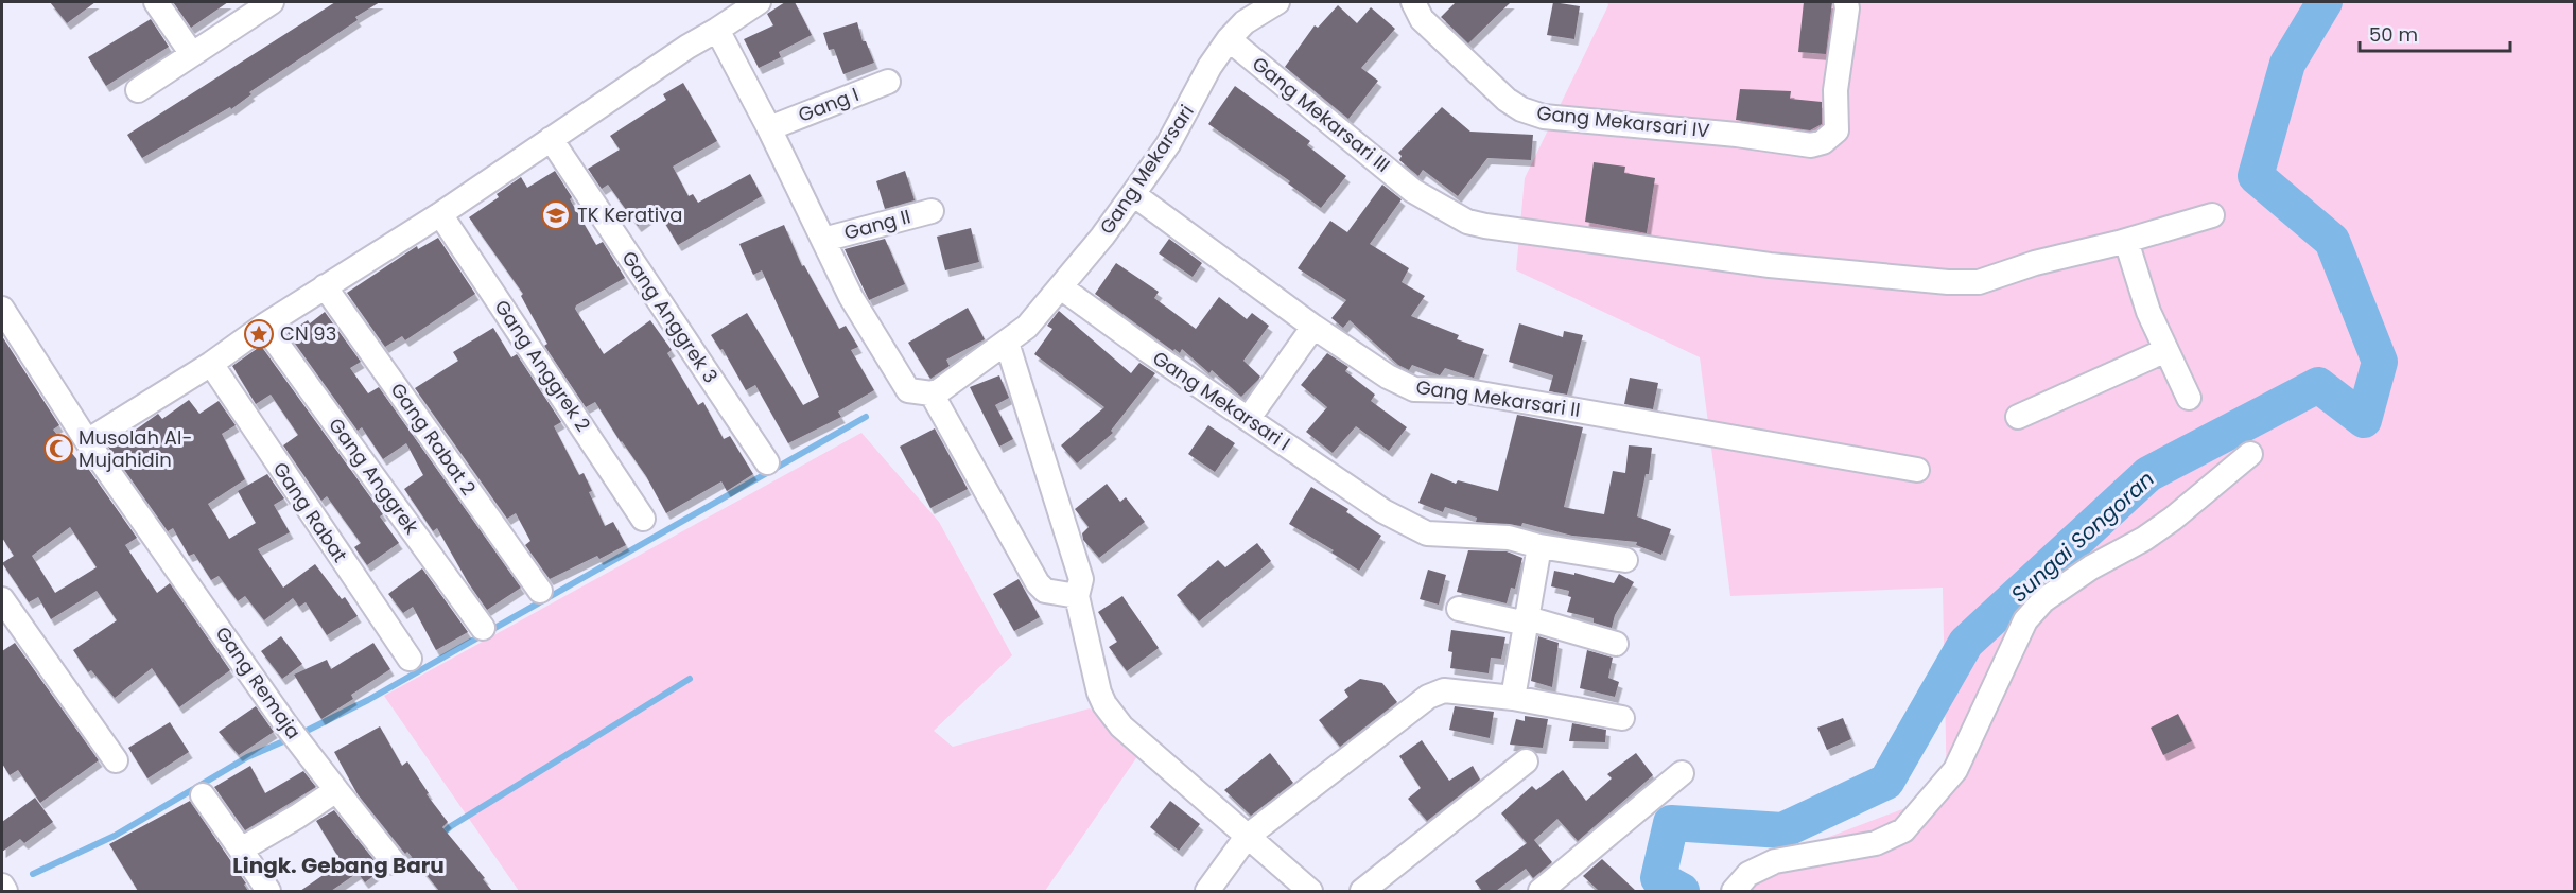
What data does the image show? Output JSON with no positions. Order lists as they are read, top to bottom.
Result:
{
  "streets": {
    "street": [
      "Gang I",
      "Gang Mekarsari III",
      "Gang Mekarsari IV",
      "Gang Mekarsari",
      "Gang II",
      "Gang Anggrek 3",
      "Gang Anggrek 2",
      "Gang Mekarsari II",
      "Gang Mekarsari I",
      "Gang Rabat 2",
      "Gang Anggrek",
      "Gang Rabat",
      "Gang Remaja"
    ]
  },
  "crossings": [
    ["Gang Mekarsari III", "Gang Mekarsari"],
    ["Gang Mekarsari", "Gang Mekarsari II"],
    ["Gang Mekarsari", "Gang Mekarsari I"]
  ],
  "districts": ["Lingk. Gebang Baru"],
  "water": ["Sungai Songoran"],
  "places": {
    "school or university": ["TK Kerativa"],
    "place": ["CN 93"],
    "mosque": ["Musolah Al- Mujahidin"]
  },
  "scale_bar": "50 m"
}
